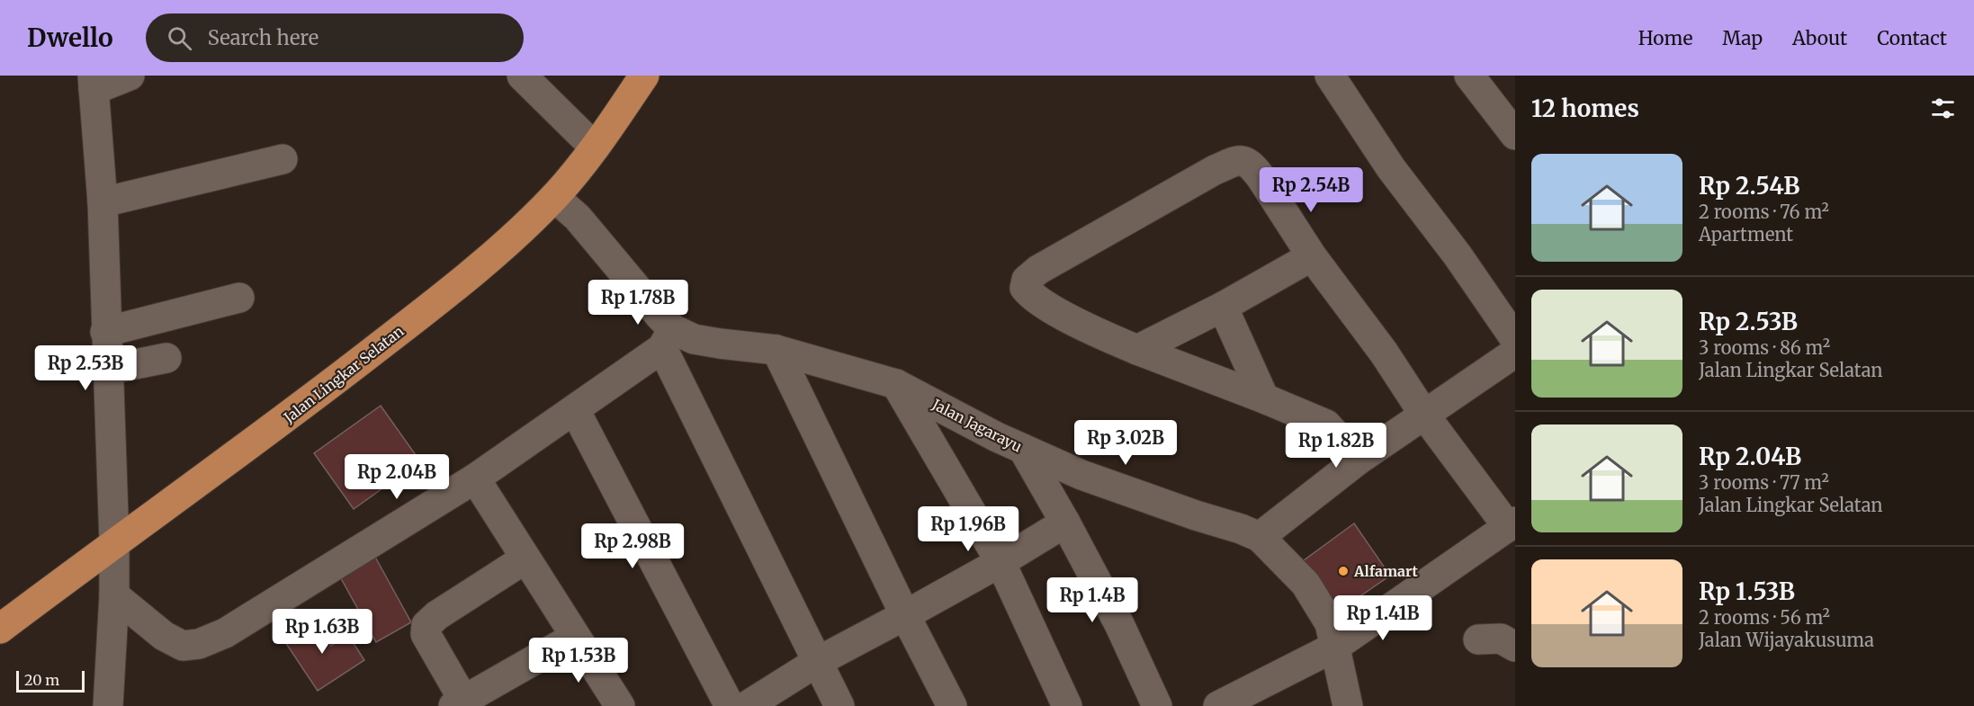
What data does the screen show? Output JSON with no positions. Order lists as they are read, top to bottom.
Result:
{
  "streets": {
    "highway": ["Jalan Lingkar Selatan"],
    "street": ["Jalan Jagarayu"]
  },
  "crossings": [
    ["Jalan Lingkar Selatan", "Jalan Jagarayu"]
  ],
  "places": ["Alfamart"],
  "scale_bar": "20 m",
  "page": {
    "header": "Dwello",
    "search": "Search here",
    "nav": [
      "Home",
      "Map",
      "About",
      "Contact"
    ],
    "heading": "12 homes",
    "list": [
      {
        "name": "Rp 2.54B",
        "note": "2 rooms · 76 m² · Apartment"
      },
      {
        "name": "Rp 2.53B",
        "note": "3 rooms · 86 m² · Jalan Lingkar Selatan"
      },
      {
        "name": "Rp 2.04B",
        "note": "3 rooms · 77 m² · Jalan Lingkar Selatan"
      },
      {
        "name": "Rp 1.53B",
        "note": "2 rooms · 56 m² · Jalan Wijayakusuma"
      }
    ],
    "price": [
      "Rp 2.54B",
      "Rp 1.78B",
      "Rp 2.53B",
      "Rp 3.02B",
      "Rp 1.82B",
      "Rp 2.04B",
      "Rp 1.96B",
      "Rp 2.98B",
      "Rp 1.4B",
      "Rp 1.41B",
      "Rp 1.63B",
      "Rp 1.53B"
    ],
    "scale": "20 m"
  }
}
